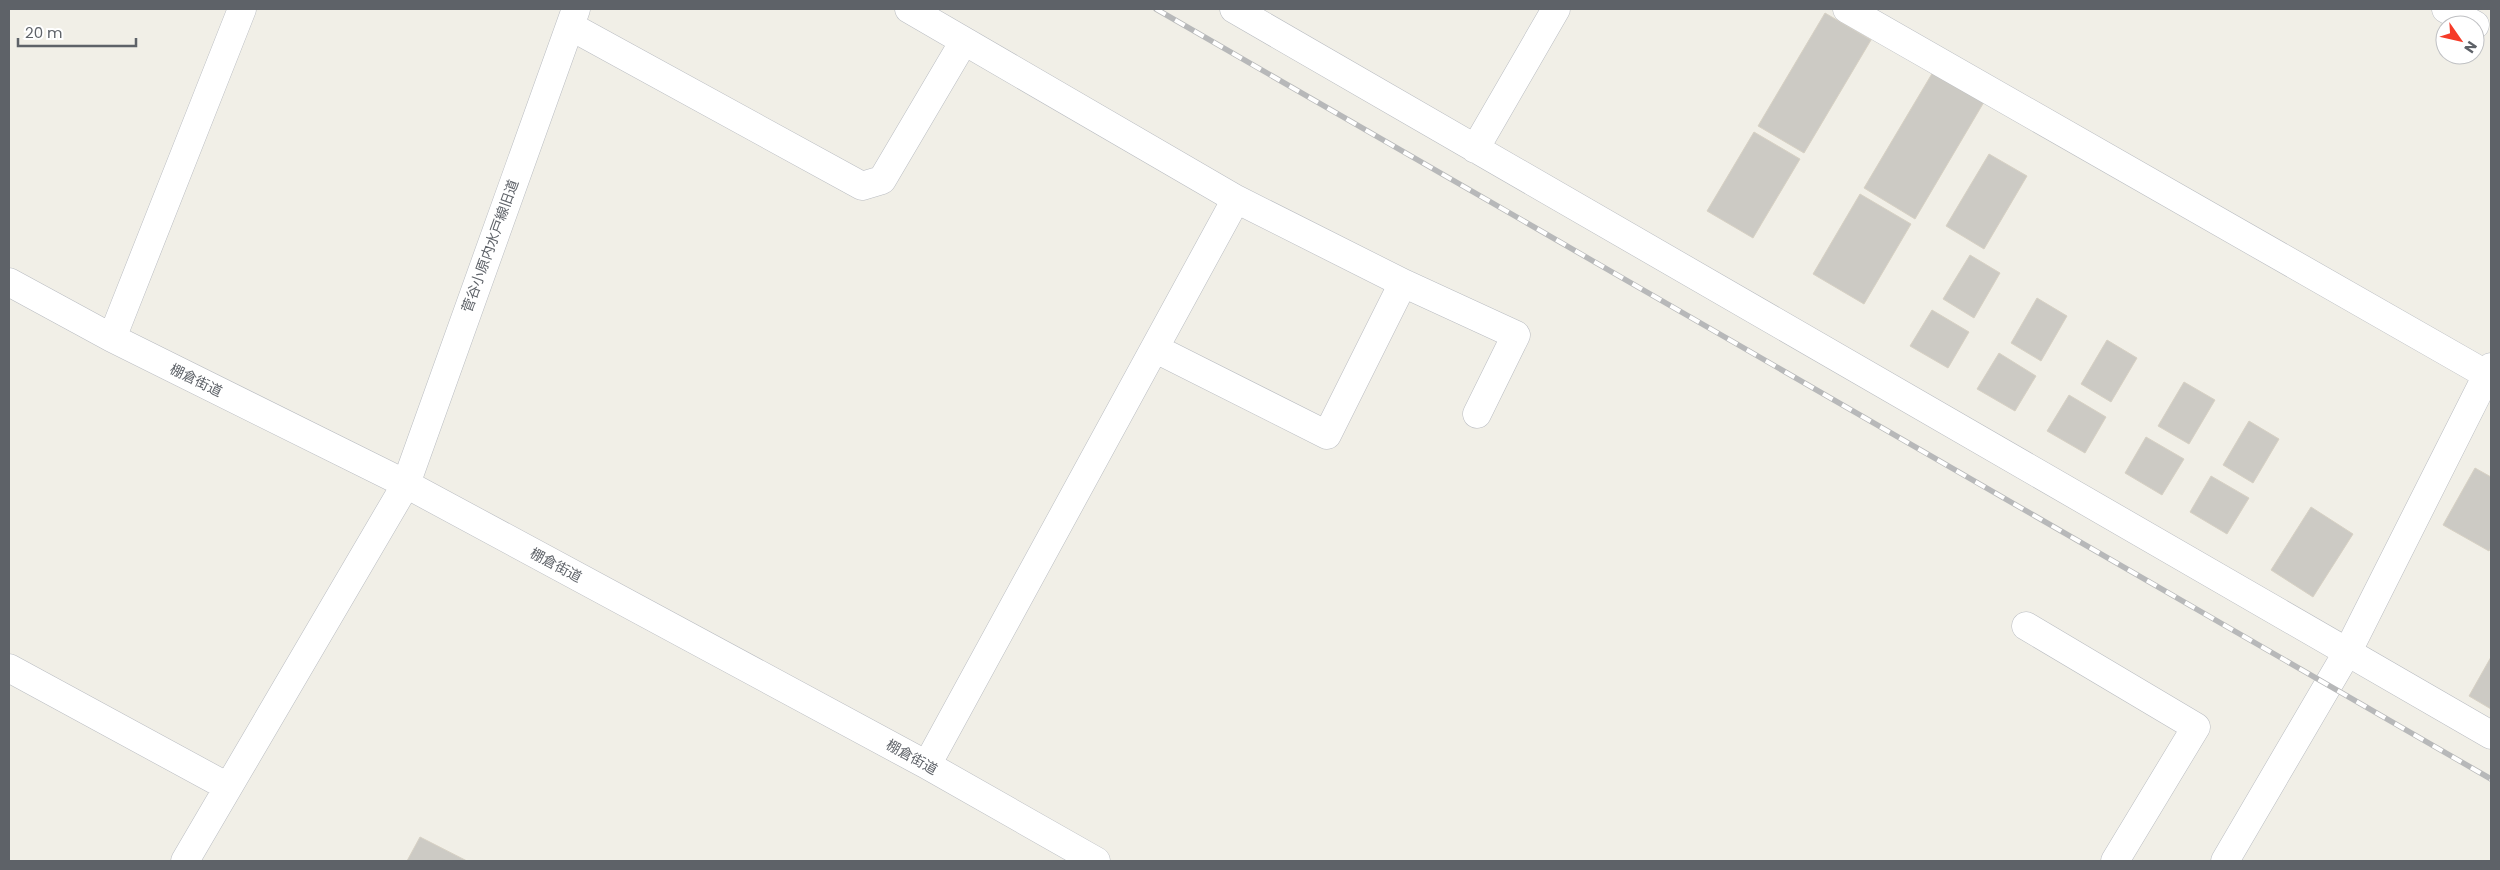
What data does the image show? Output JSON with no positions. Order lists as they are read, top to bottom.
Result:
{
  "streets": {
    "street": ["菅谷小原内水戸線旧道", "棚倉街道"]
  },
  "crossings": [
    ["菅谷小原内水戸線旧道", "棚倉街道"]
  ],
  "scale_bar": "20 m",
  "north": "bottom right"
}
